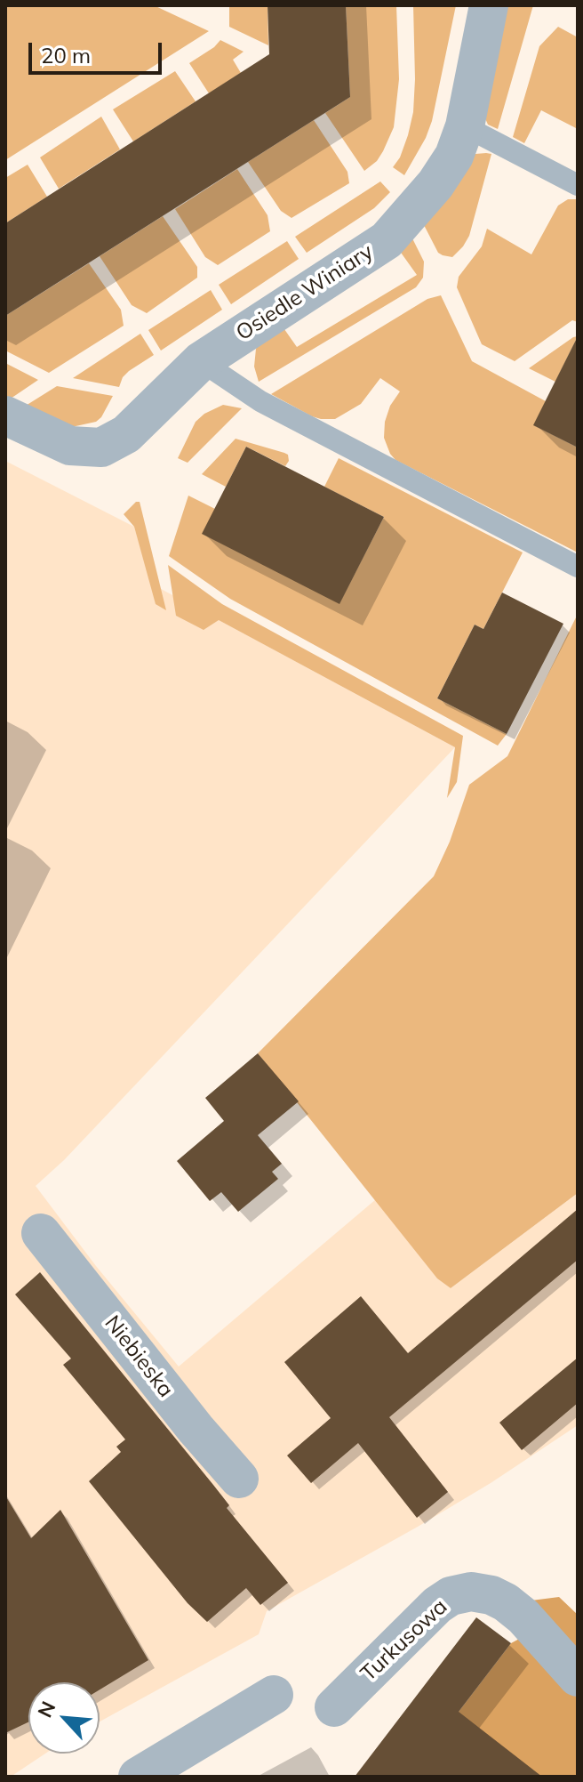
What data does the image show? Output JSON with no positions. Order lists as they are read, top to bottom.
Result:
{
  "streets": {
    "street": ["Osiedle Winiary", "Niebieska", "Turkusowa"]
  },
  "scale_bar": "20 m",
  "north": "top left"
}
